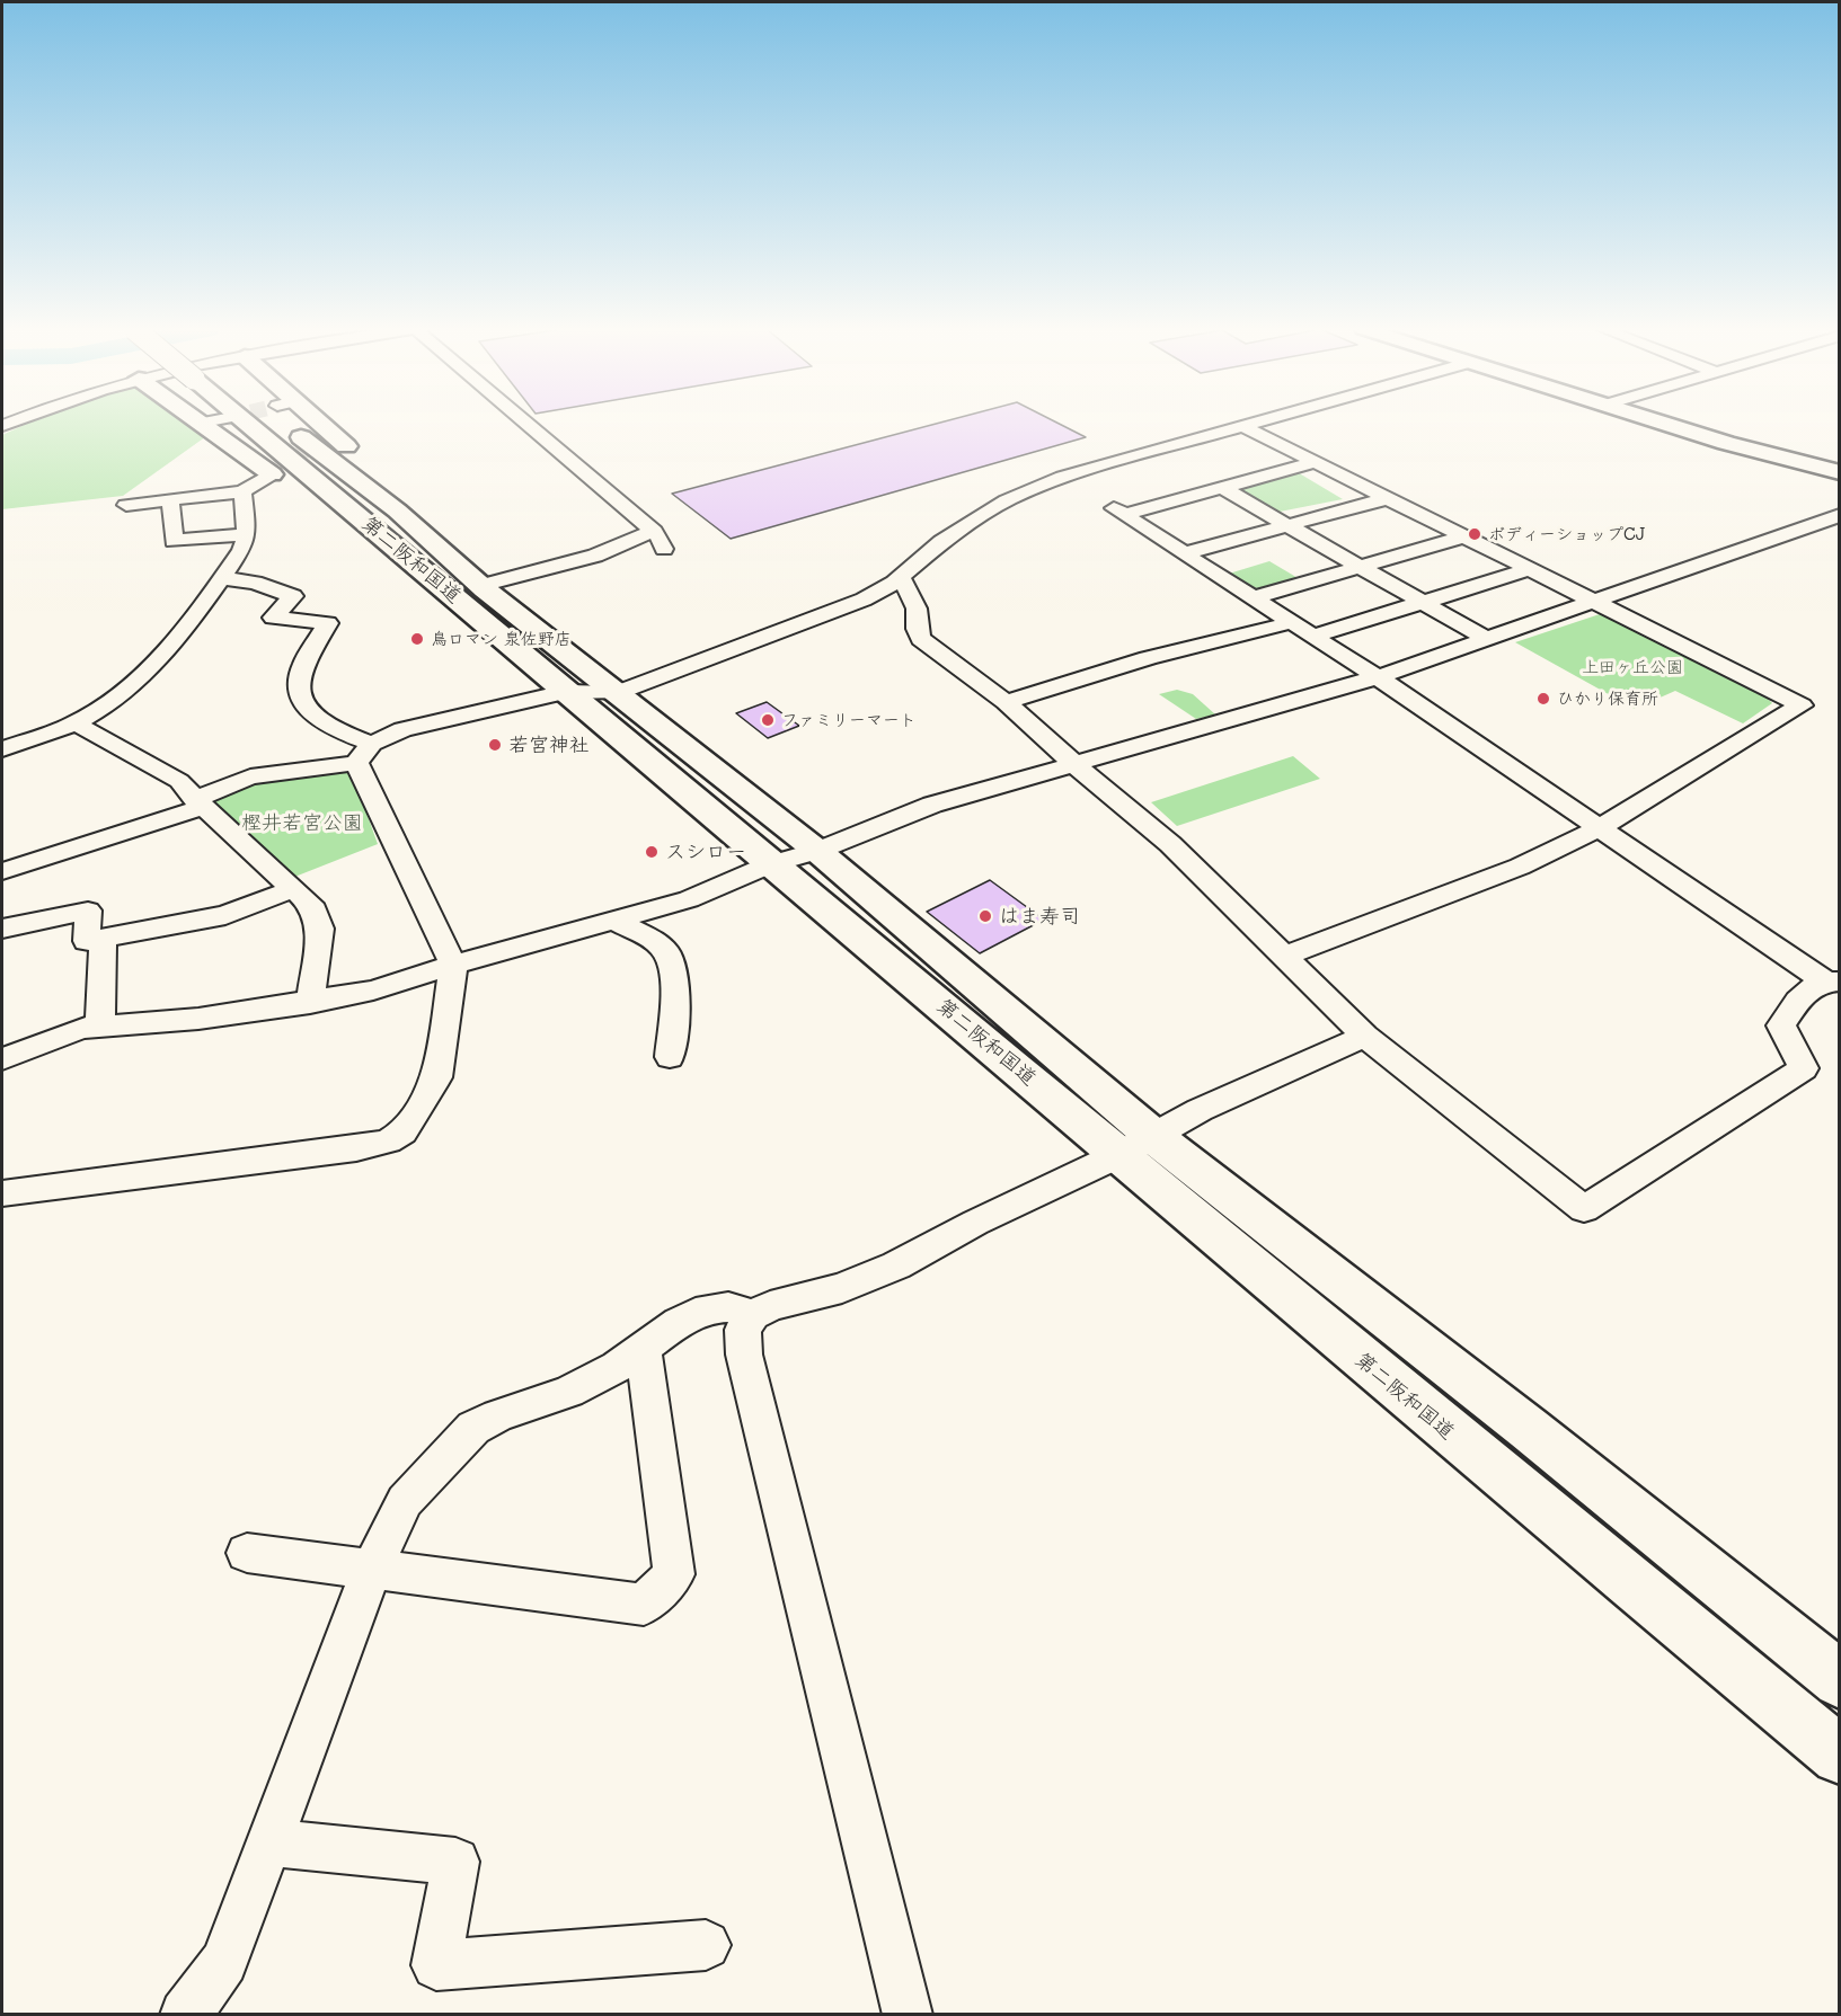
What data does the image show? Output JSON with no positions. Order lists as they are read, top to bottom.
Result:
{
  "streets": {
    "main road": ["第二阪和国道"]
  },
  "parks": ["上田ヶ丘公園", "樫井若宮公園"],
  "places": [
    "ボディーショップCJ",
    "鳥ロマン 泉佐野店",
    "ひかり保育所",
    "ファミリーマート",
    "若宮神社",
    "スシロー",
    "はま寿司"
  ]
}
